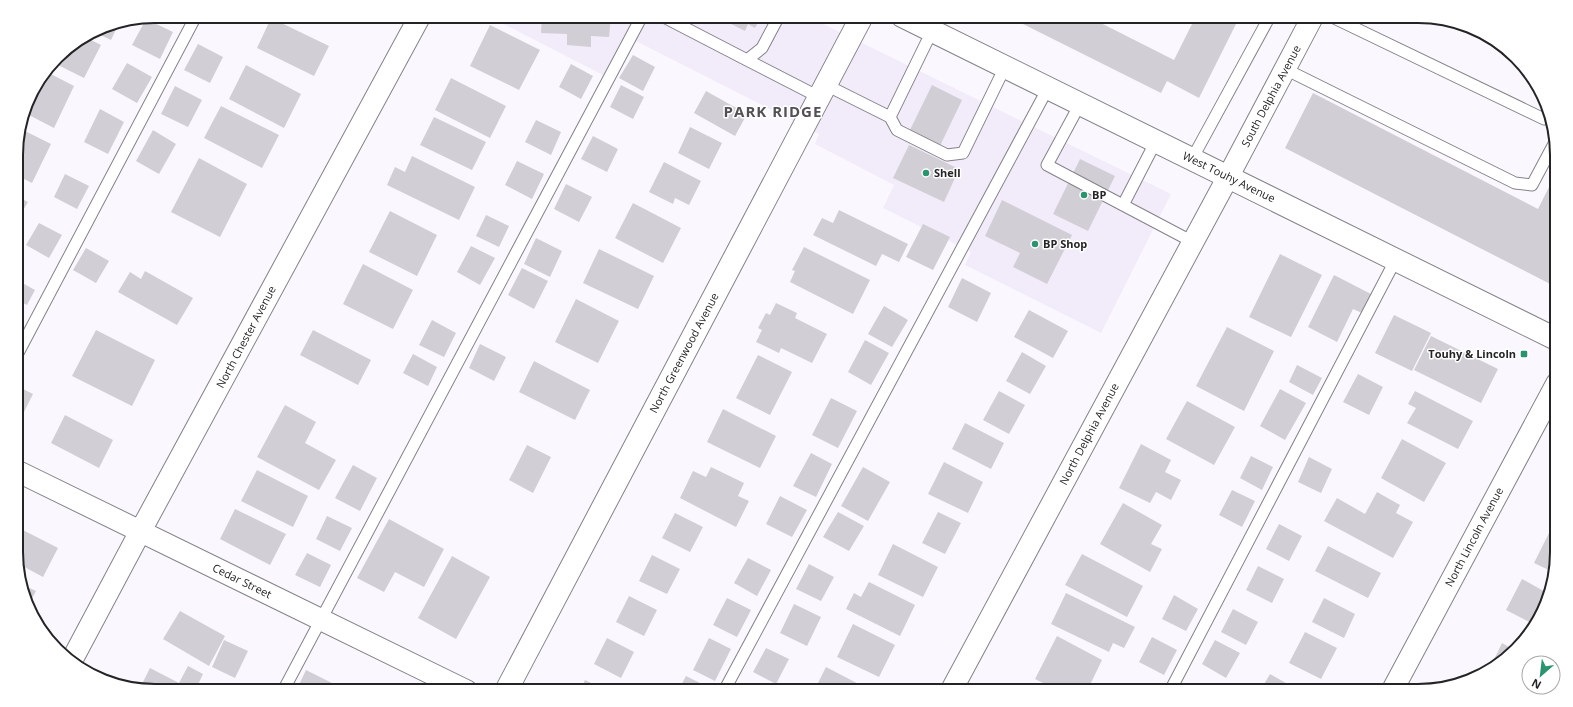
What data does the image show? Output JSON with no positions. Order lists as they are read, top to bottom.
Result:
{
  "streets": {
    "main road": ["West Touhy Avenue", "North Greenwood Avenue"],
    "street": [
      "South Delphia Avenue",
      "North Chester Avenue",
      "North Delphia Avenue",
      "North Lincoln Avenue",
      "Cedar Street"
    ]
  },
  "crossings": [
    ["South Delphia Avenue", "West Touhy Avenue"],
    ["South Delphia Avenue", "North Delphia Avenue"],
    ["West Touhy Avenue", "North Delphia Avenue"],
    ["North Chester Avenue", "Cedar Street"]
  ],
  "districts": ["PARK RIDGE"],
  "places": {
    "other": ["Shell", "BP", "BP Shop"],
    "transit": ["Touhy & Lincoln"]
  },
  "north": "bottom left"
}
